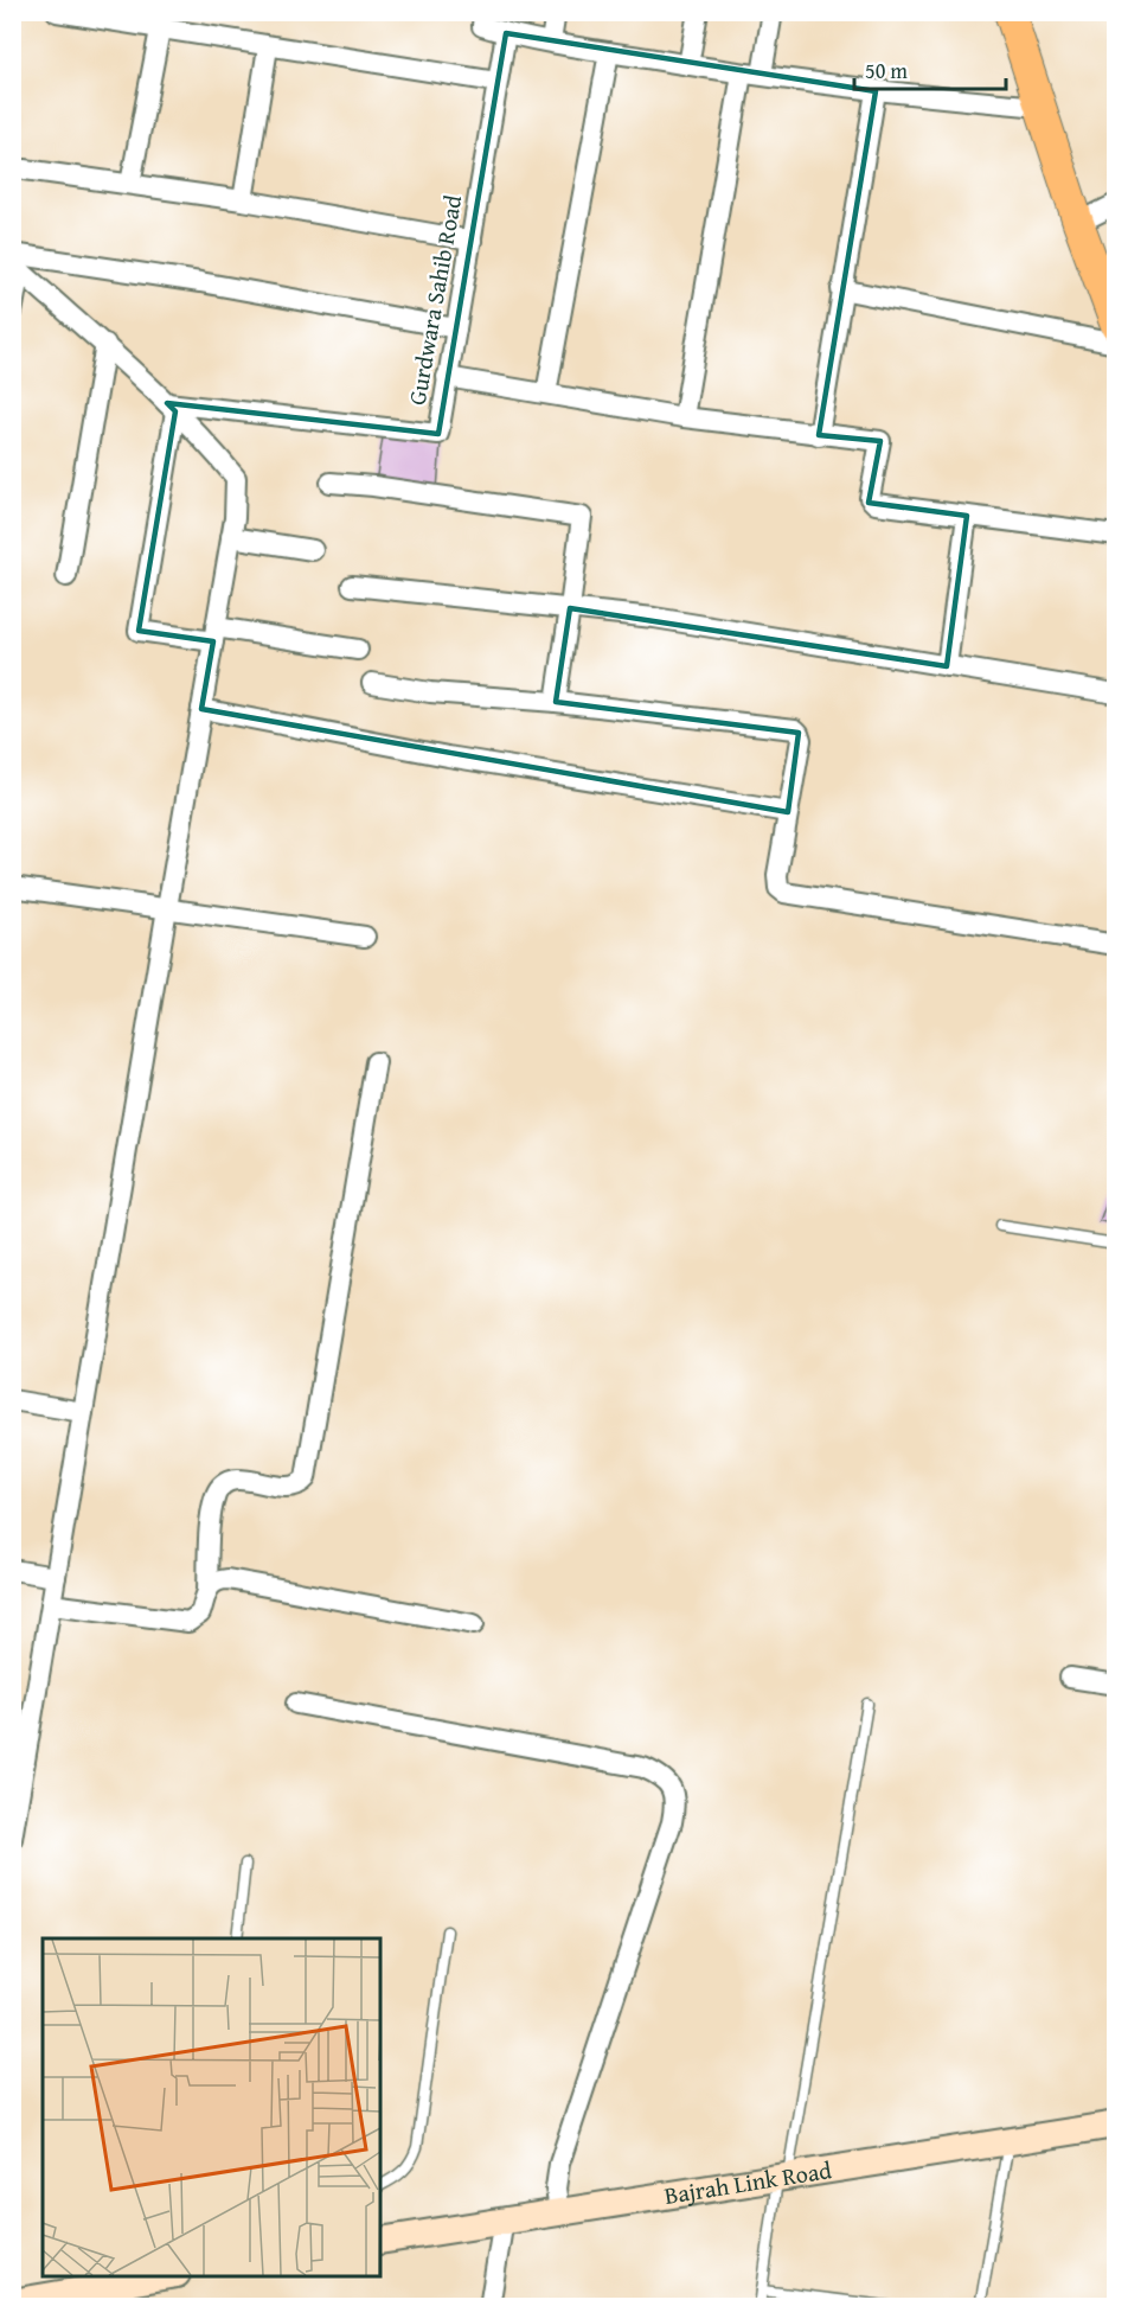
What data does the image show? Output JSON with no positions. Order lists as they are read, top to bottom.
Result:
{
  "streets": {
    "street": ["Gurdwara Sahib Road", "Bajrah Link Road"]
  },
  "scale_bar": "50 m"
}
